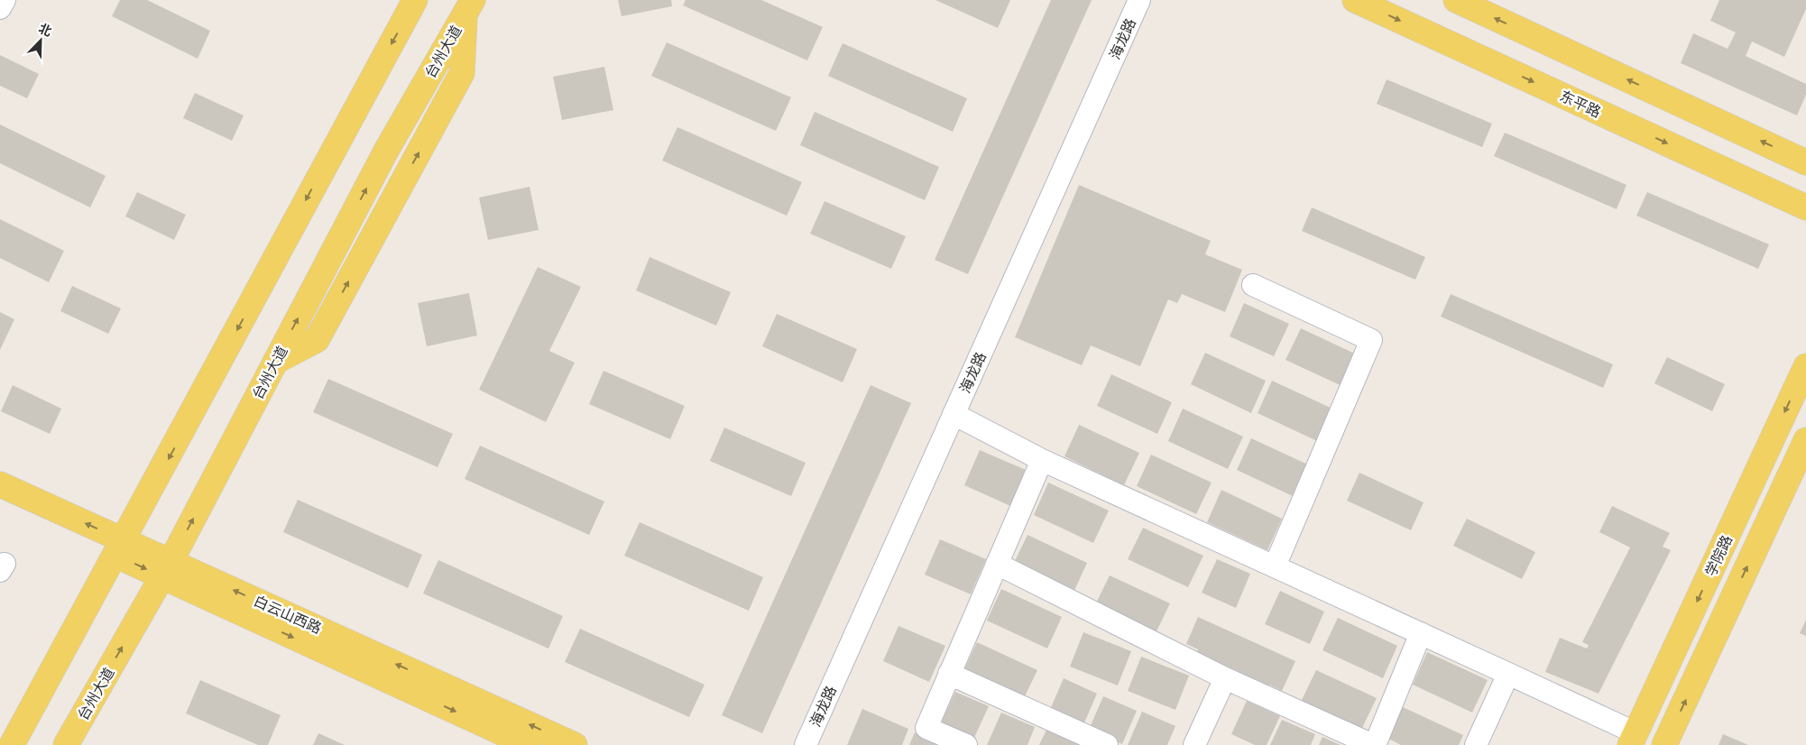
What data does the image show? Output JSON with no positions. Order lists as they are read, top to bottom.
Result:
{
  "streets": {
    "main road": [
      "台州大道",
      "东平路",
      "学院路",
      "白云山西路"
    ],
    "street": ["海龙路"]
  },
  "crossings": [
    ["台州大道", "白云山西路"]
  ],
  "north": "top right"
}
